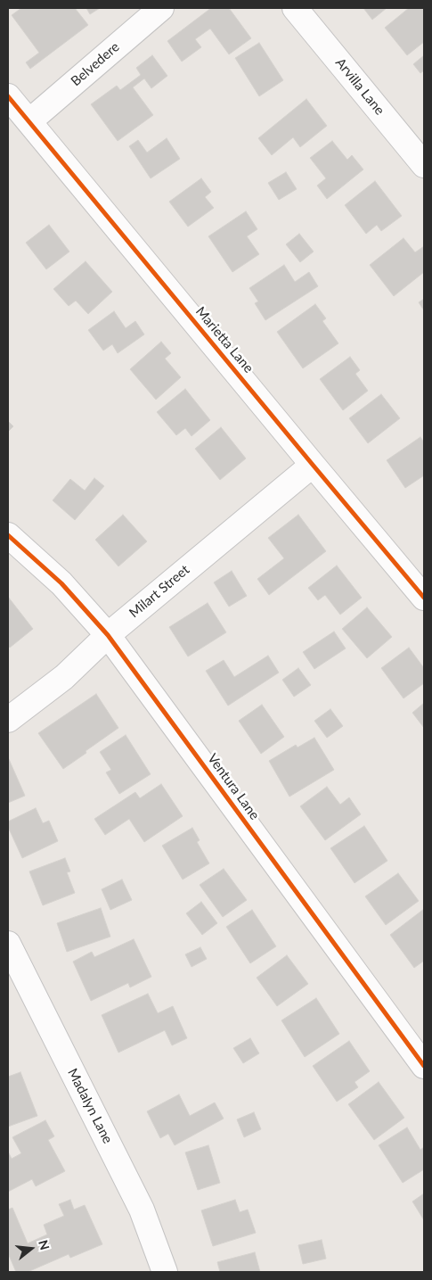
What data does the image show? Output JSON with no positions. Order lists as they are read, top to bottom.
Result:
{
  "streets": {
    "street": [
      "Belvedere",
      "Arvilla Lane",
      "Marietta Lane",
      "Milart Street",
      "Ventura Lane",
      "Madalyn Lane"
    ]
  },
  "crossings": [
    ["Belvedere", "Marietta Lane"],
    ["Marietta Lane", "Milart Street"],
    ["Milart Street", "Ventura Lane"]
  ],
  "north": "right"
}
